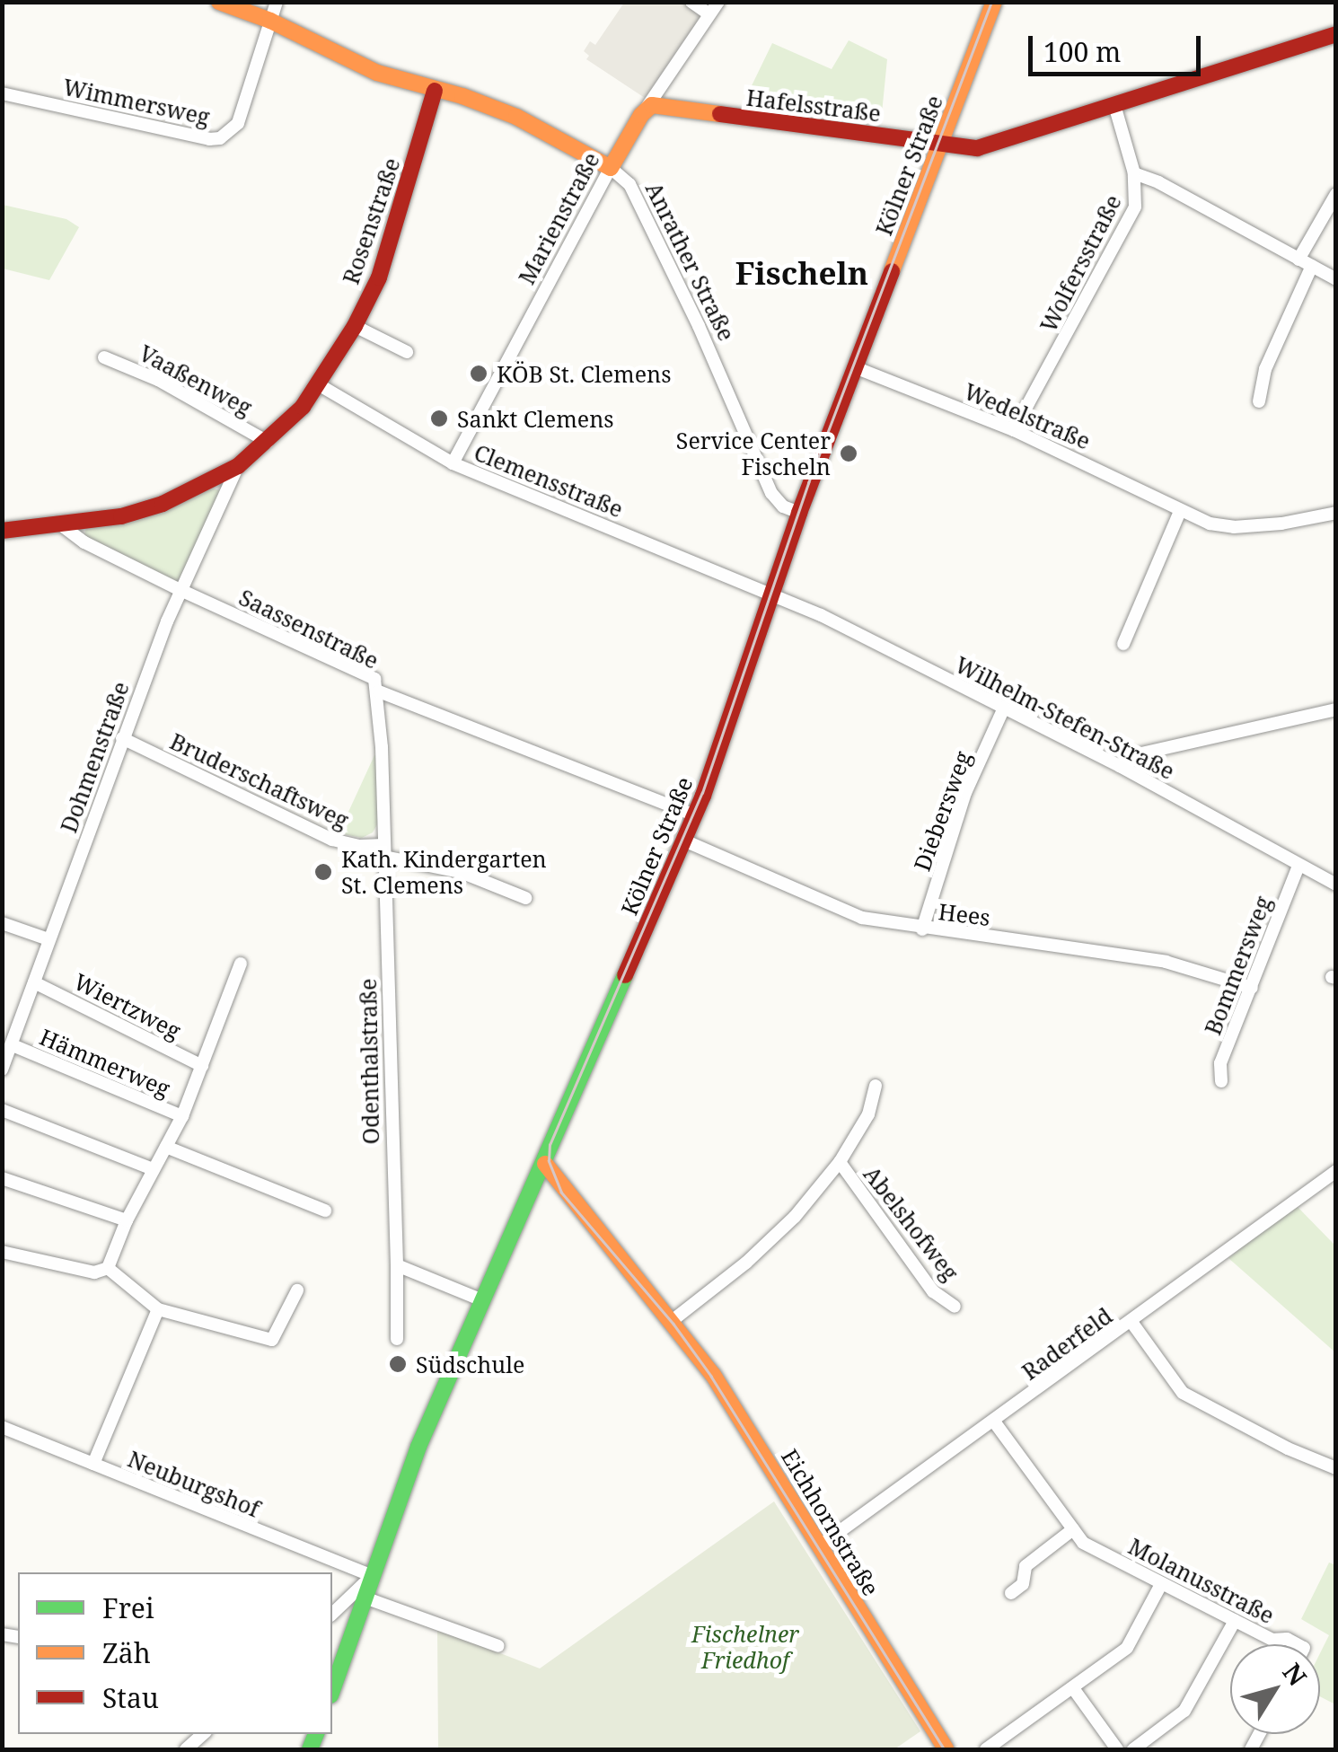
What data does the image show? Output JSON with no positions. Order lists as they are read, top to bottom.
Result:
{
  "streets": {
    "main road": [
      "Hafelsstraße",
      "Kölner Straße",
      "Marienstraße",
      "Rosenstraße",
      "Anrather Straße",
      "Eichhornstraße"
    ],
    "street": [
      "Wimmersweg",
      "Wolfersstraße",
      "Vaaßenweg",
      "Wedelstraße",
      "Clemensstraße",
      "Saassenstraße",
      "Wilhelm-Stefen-Straße",
      "Dohmenstraße",
      "Bruderschaftsweg",
      "Diebersweg",
      "Hees",
      "Bommersweg",
      "Wiertzweg",
      "Odenthalstraße",
      "Hämmerweg",
      "Abelshofweg",
      "Raderfeld",
      "Neuburgshof",
      "Molanusstraße"
    ]
  },
  "crossings": [
    ["Wimmersweg", "Anrather Straße"],
    ["Hafelsstraße", "Kölner Straße"],
    ["Hafelsstraße", "Marienstraße"],
    ["Hafelsstraße", "Wolfersstraße"],
    ["Kölner Straße", "Anrather Straße"],
    ["Kölner Straße", "Wedelstraße"],
    ["Kölner Straße", "Clemensstraße"],
    ["Kölner Straße", "Saassenstraße"],
    ["Kölner Straße", "Wilhelm-Stefen-Straße"],
    ["Kölner Straße", "Hees"],
    ["Kölner Straße", "Neuburgshof"],
    ["Kölner Straße", "Eichhornstraße"],
    ["Marienstraße", "Anrather Straße"],
    ["Marienstraße", "Clemensstraße"],
    ["Rosenstraße", "Anrather Straße"],
    ["Rosenstraße", "Vaaßenweg"],
    ["Rosenstraße", "Clemensstraße"],
    ["Rosenstraße", "Saassenstraße"],
    ["Rosenstraße", "Dohmenstraße"],
    ["Wolfersstraße", "Wedelstraße"],
    ["Clemensstraße", "Wilhelm-Stefen-Straße"],
    ["Saassenstraße", "Dohmenstraße"],
    ["Saassenstraße", "Odenthalstraße"],
    ["Wilhelm-Stefen-Straße", "Diebersweg"],
    ["Wilhelm-Stefen-Straße", "Bommersweg"],
    ["Dohmenstraße", "Bruderschaftsweg"],
    ["Dohmenstraße", "Wiertzweg"],
    ["Dohmenstraße", "Hämmerweg"],
    ["Bruderschaftsweg", "Odenthalstraße"],
    ["Diebersweg", "Hees"],
    ["Hees", "Bommersweg"],
    ["Raderfeld", "Eichhornstraße"],
    ["Raderfeld", "Molanusstraße"]
  ],
  "districts": ["Fischeln"],
  "parks": ["Fischelner Friedhof"],
  "places": [
    "KÖB St. Clemens",
    "Sankt Clemens",
    "Service Center Fischeln",
    "Kath. Kindergarten St. Clemens",
    "Südschule"
  ],
  "legend": ["Frei", "Zäh", "Stau"],
  "scale_bar": "100 m",
  "north": "top right"
}
